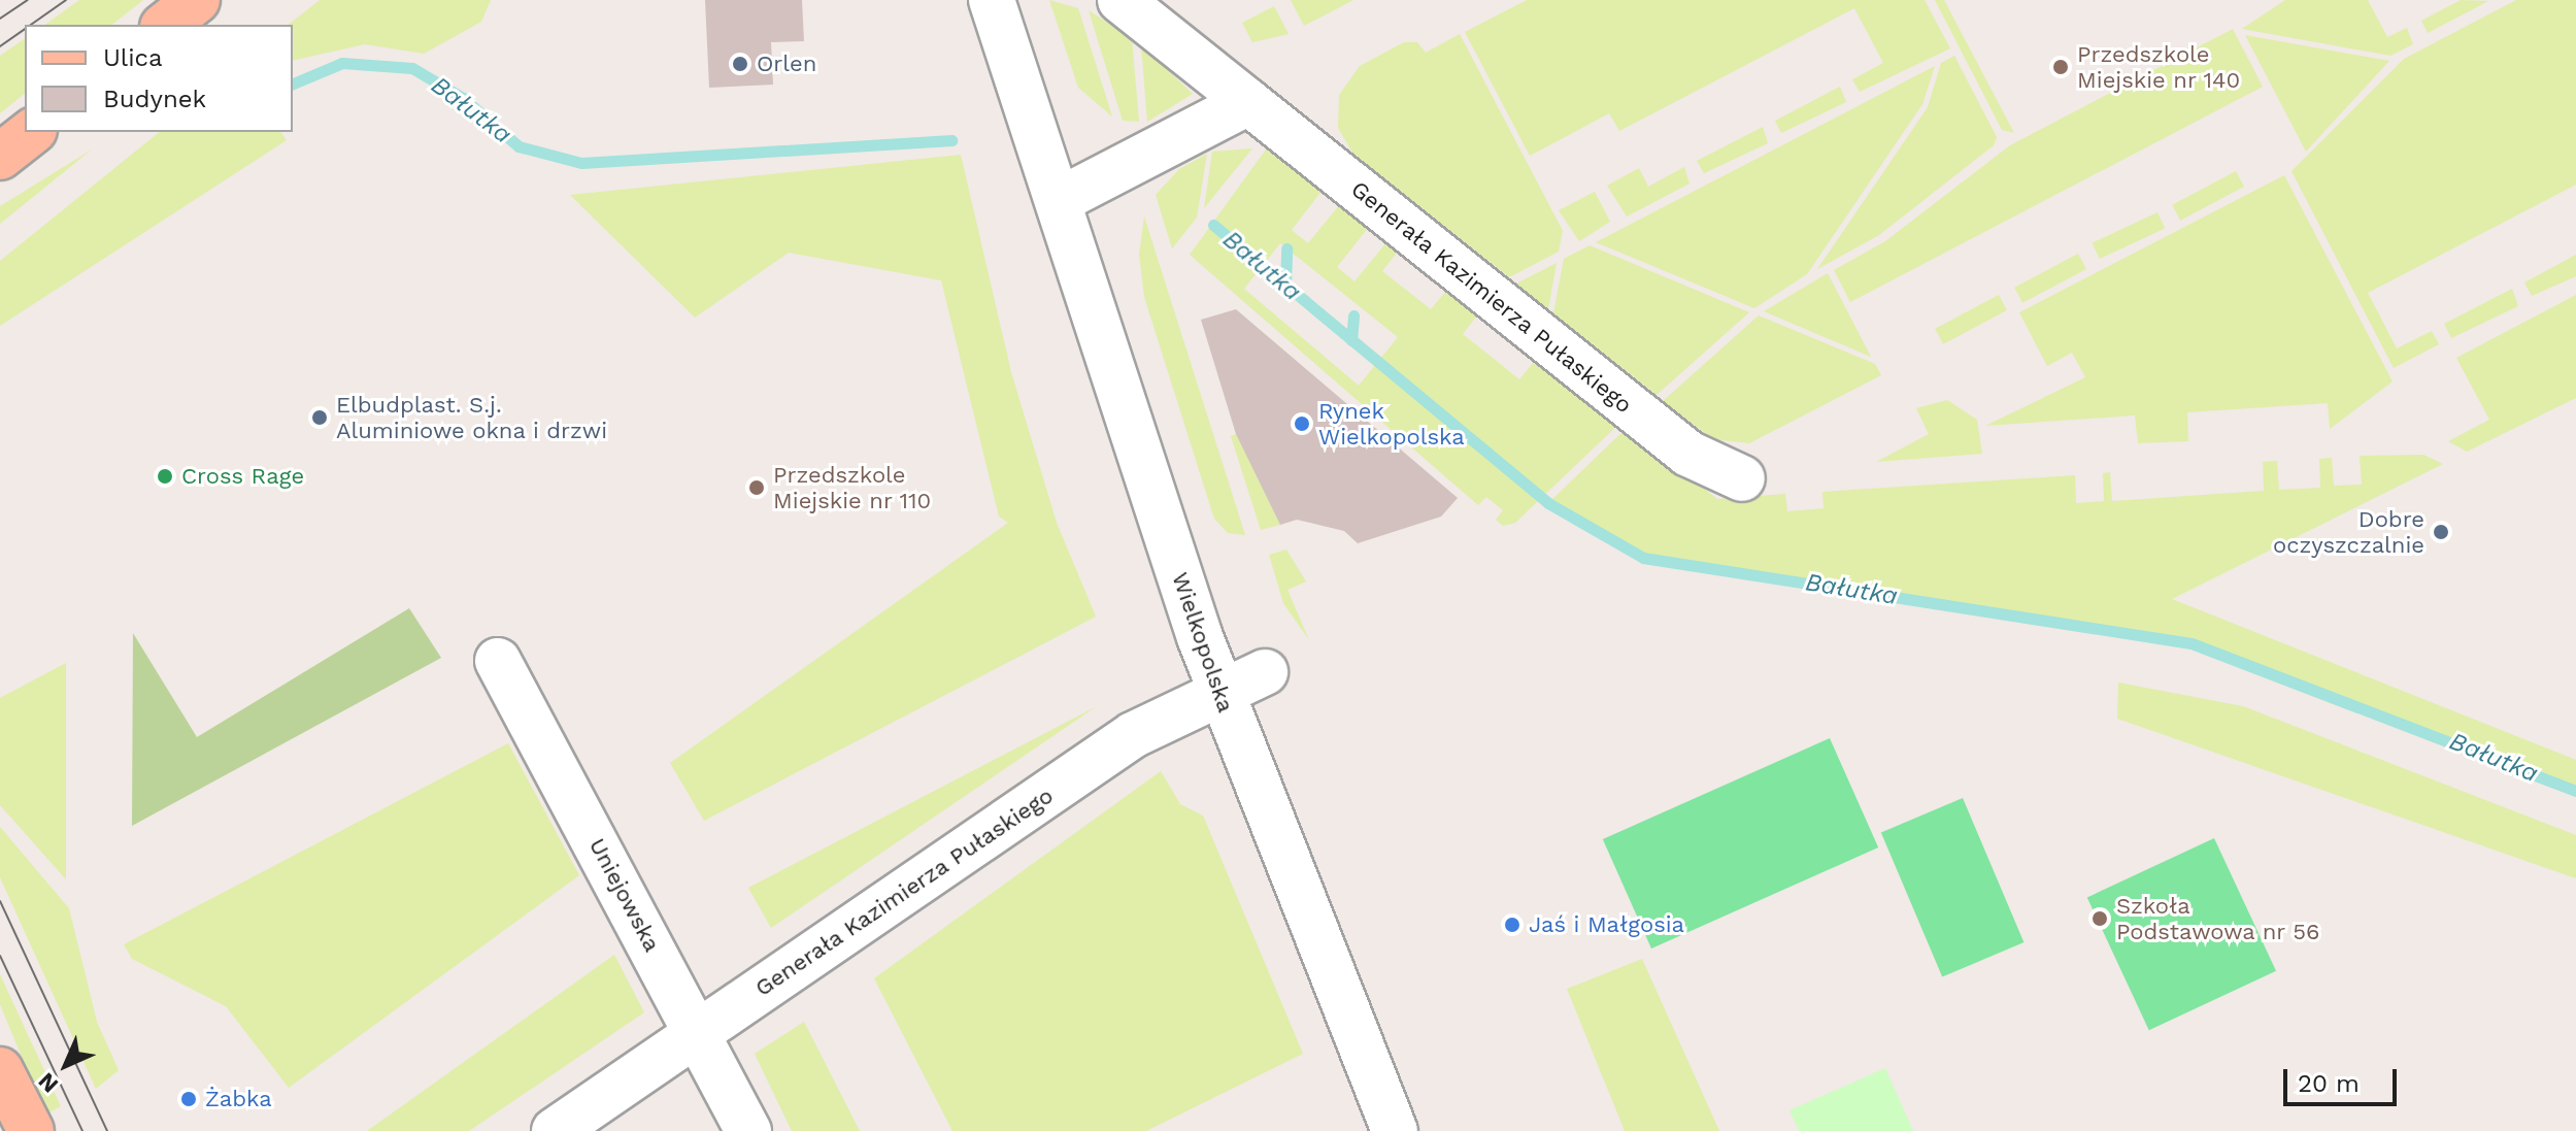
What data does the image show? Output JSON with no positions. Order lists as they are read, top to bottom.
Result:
{
  "streets": {
    "street": ["Generała Kazimierza Pułaskiego", "Wielkopolska", "Uniejowska"]
  },
  "crossings": [
    ["Generała Kazimierza Pułaskiego", "Wielkopolska"],
    ["Generała Kazimierza Pułaskiego", "Uniejowska"]
  ],
  "water": ["Bałutka"],
  "places": [
    "Orlen",
    "Przedszkole Miejskie nr 140",
    "Elbudplast. S.j. Aluminiowe okna i drzwi",
    "Rynek Wielkopolska",
    "Cross Rage",
    "Przedszkole Miejskie nr 110",
    "Dobre oczyszczalnie",
    "Szkoła Podstawowa nr 56",
    "Jaś i Małgosia",
    "Żabka"
  ],
  "legend": ["Ulica", "Budynek"],
  "scale_bar": "20 m",
  "north": "bottom left"
}
